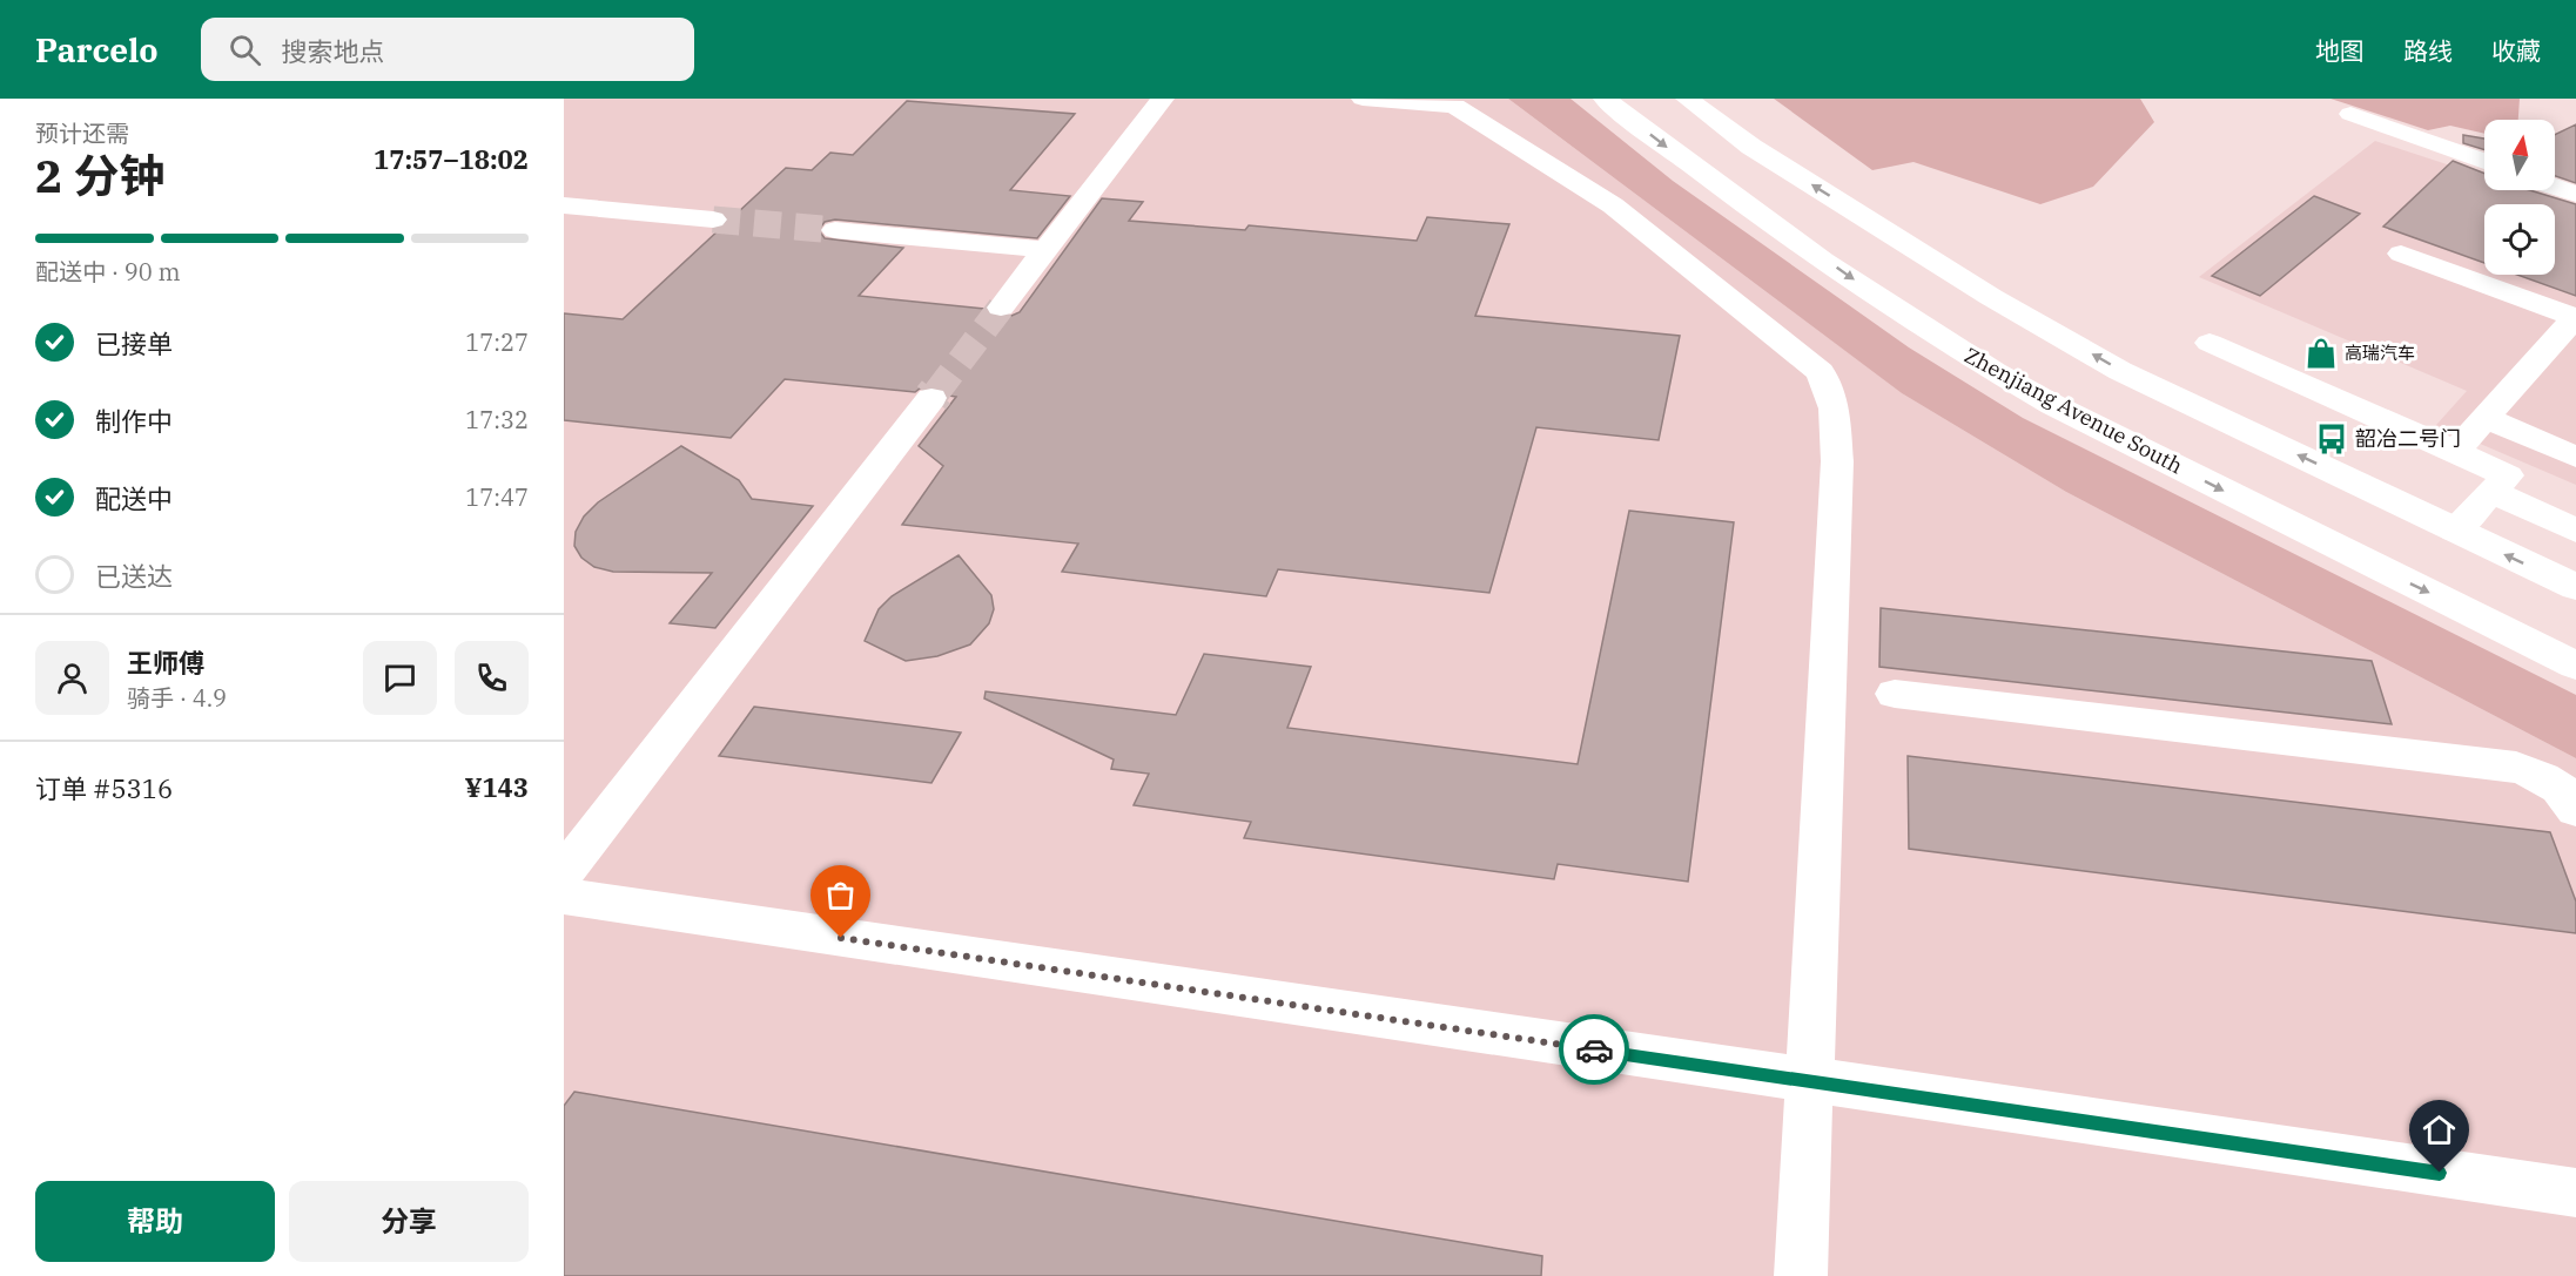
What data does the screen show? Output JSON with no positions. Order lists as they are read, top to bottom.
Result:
{
  "streets": {
    "main road": ["Zhenjiang Avenue South"]
  },
  "places": {
    "shop": ["高瑞汽车"],
    "bus stop": ["韶冶二号门"]
  },
  "north": "top",
  "page": {
    "header": "Parcelo",
    "search": "搜索地点",
    "nav": ["地图", "路线", "收藏"],
    "heading": ["2 分钟", "预计还需", "17:57–18:02"],
    "panel": [
      "王师傅",
      "骑手 · 4.9",
      "订单 #5316",
      "¥143"
    ],
    "bar": "配送中 · 90 m",
    "list": [
      ["已接单", "17:27"],
      ["制作中", "17:32"],
      ["配送中", "17:47"],
      "已送达"
    ],
    "buttons": ["帮助", "分享"]
  }
}
